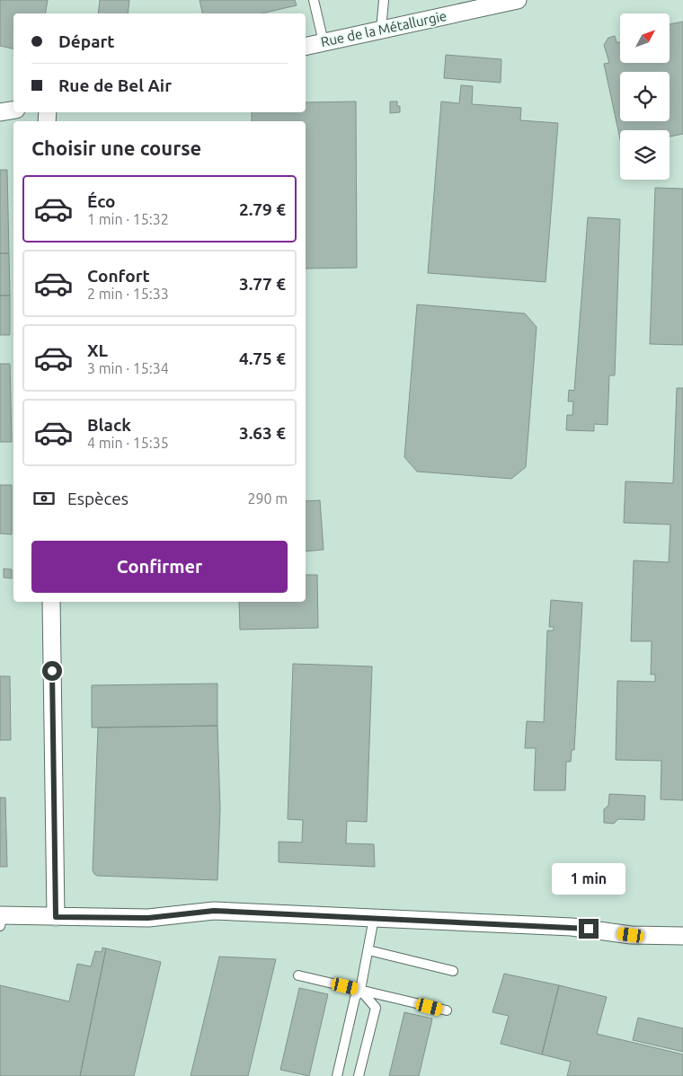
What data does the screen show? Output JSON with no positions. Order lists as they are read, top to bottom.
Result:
{
  "streets": {
    "street": ["Rue de la Métallurgie"]
  },
  "north": "top right",
  "page": {
    "banner": ["Départ", "Rue de Bel Air"],
    "heading": "Choisir une course",
    "list": [
      {
        "name": "Éco",
        "note": "1 min · 15:32",
        "value": "2.79 €"
      },
      {
        "name": "Confort",
        "note": "2 min · 15:33",
        "value": "3.77 €"
      },
      {
        "name": "XL",
        "note": "3 min · 15:34",
        "value": "4.75 €"
      },
      {
        "name": "Black",
        "note": "4 min · 15:35",
        "value": "3.63 €"
      }
    ],
    "pay": ["Espèces", "290 m"],
    "buttons": "Confirmer",
    "bubble": "1 min"
  }
}
